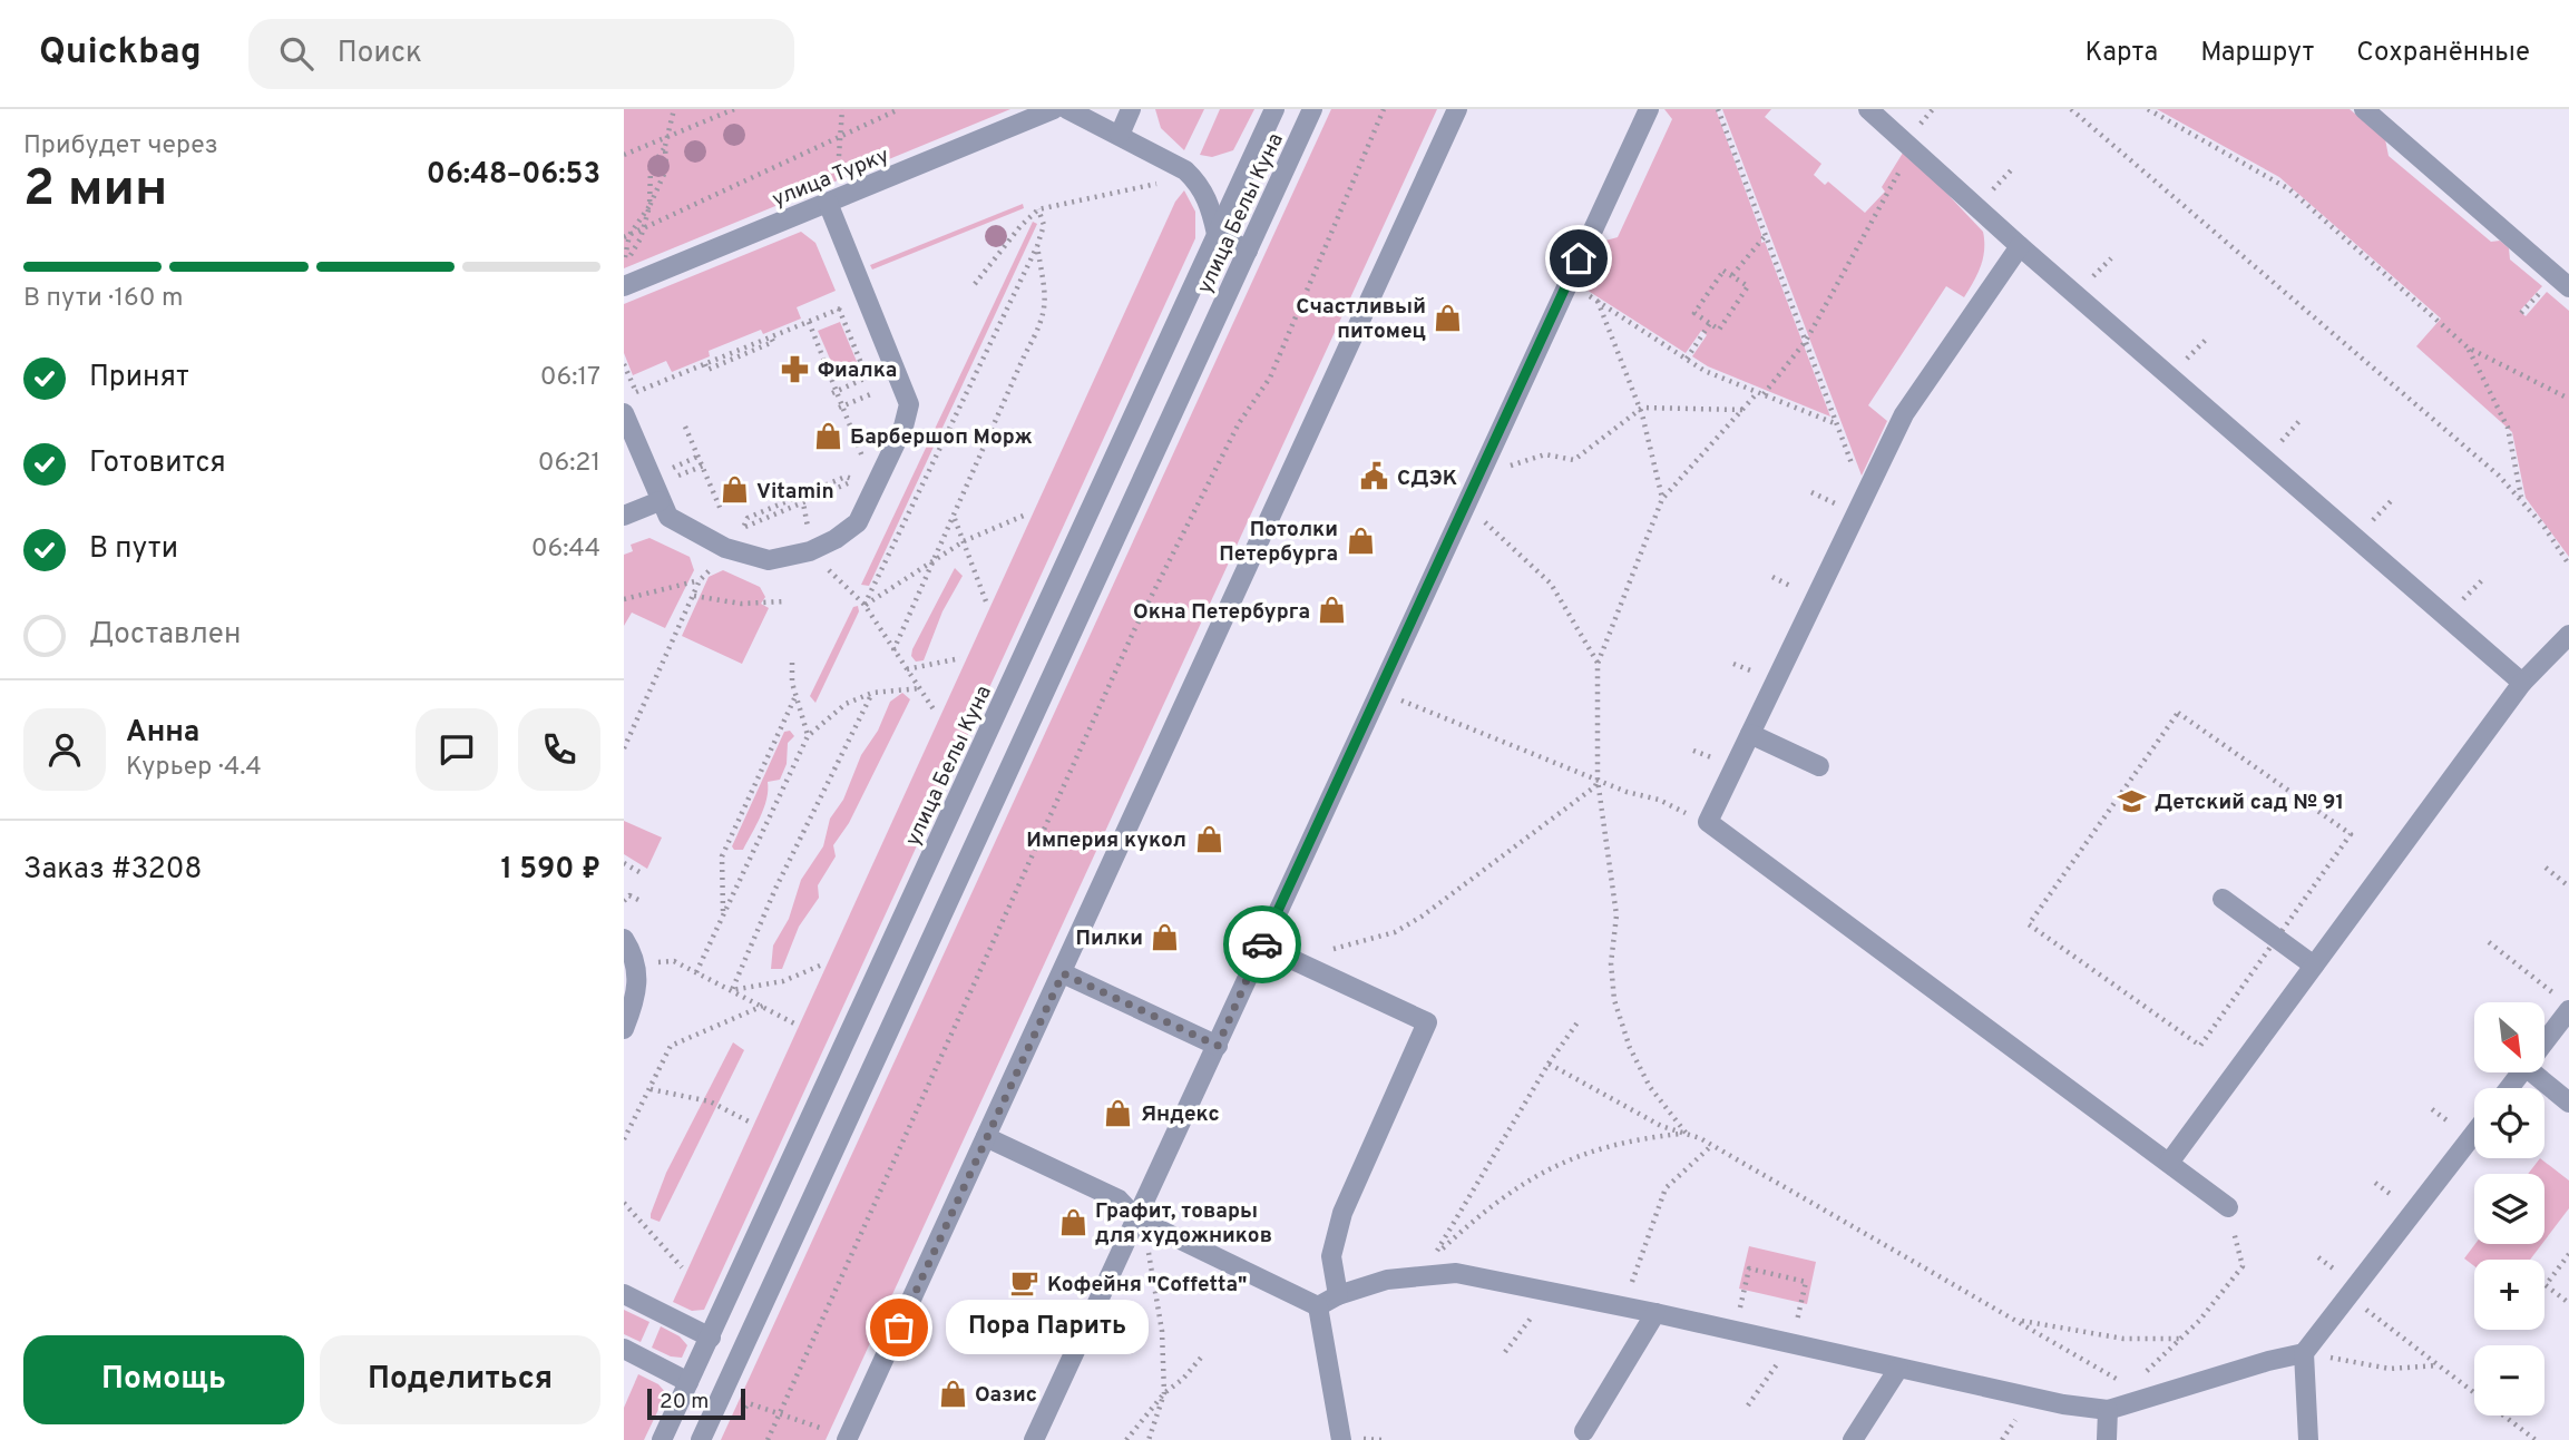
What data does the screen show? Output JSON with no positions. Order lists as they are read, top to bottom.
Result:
{
  "streets": {
    "street": ["улица Турку", "улица Белы Куна"]
  },
  "places": {
    "shop": [
      "Счастливый питомец",
      "Барбершоп Морж",
      "Vitamin",
      "Потолки Петербурга",
      "Окна Петербурга",
      "Империя кукол",
      "Пилки",
      "Яндекс",
      "Графит, товары для художников",
      "Оазис"
    ],
    "pharmacy": ["Фиалка"],
    "public building": ["СДЭК"],
    "school or university": ["Детский сад № 91"],
    "cafe": ["Кофейня \"Соffettа\""],
    "other": ["Пора Парить"]
  },
  "scale_bar": "20 m",
  "north": "bottom right",
  "page": {
    "header": "Quickbag",
    "search": "Поиск",
    "nav": ["Карта", "Маршрут", "Сохранённые"],
    "heading": ["2 мин", "Прибудет через", "06:48–06:53"],
    "panel": [
      "Анна",
      "Курьер · 4.4",
      "Заказ #3208",
      "1 590 ₽"
    ],
    "bar": "В пути · 160 m",
    "list": [
      ["Принят", "06:17"],
      ["Готовится", "06:21"],
      ["В пути", "06:44"],
      "Доставлен"
    ],
    "map_buttons": ["+", "−"],
    "bubble": "Пора Парить",
    "buttons": ["Помощь", "Поделиться"],
    "scale": "20 m"
  }
}
